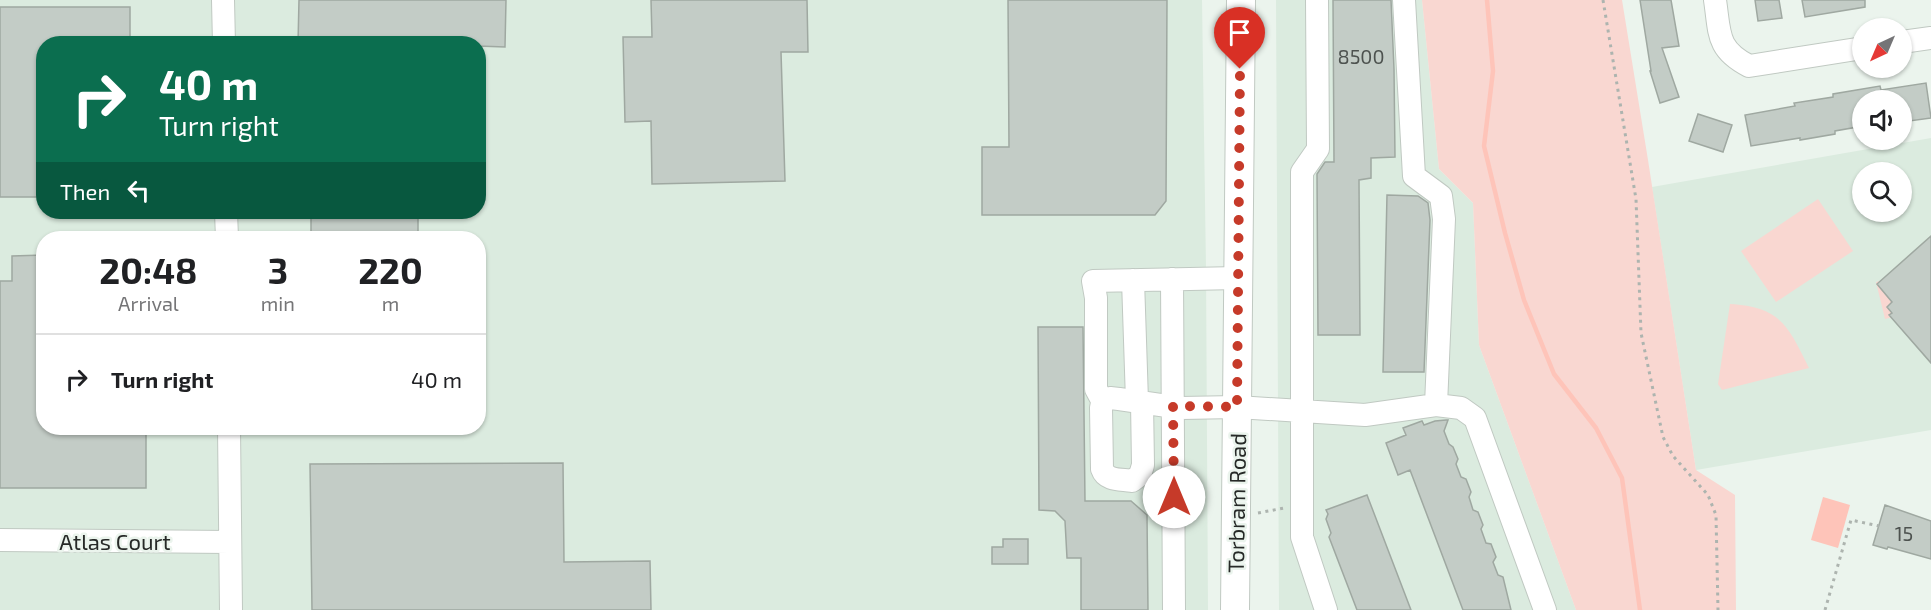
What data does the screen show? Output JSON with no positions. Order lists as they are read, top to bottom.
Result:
{
  "streets": {
    "main road": ["Torbram Road"],
    "street": ["Atlas Court"]
  },
  "house_numbers": ["8500", "15"],
  "north": "bottom left",
  "page": {
    "turn": ["40 m", "Turn right"],
    "then": "Then",
    "eta": [
      "20:48",
      "Arrival",
      "3",
      "min",
      "220",
      "m"
    ],
    "list": [
      {
        "name": "Turn right",
        "value": "40 m"
      }
    ]
  }
}
